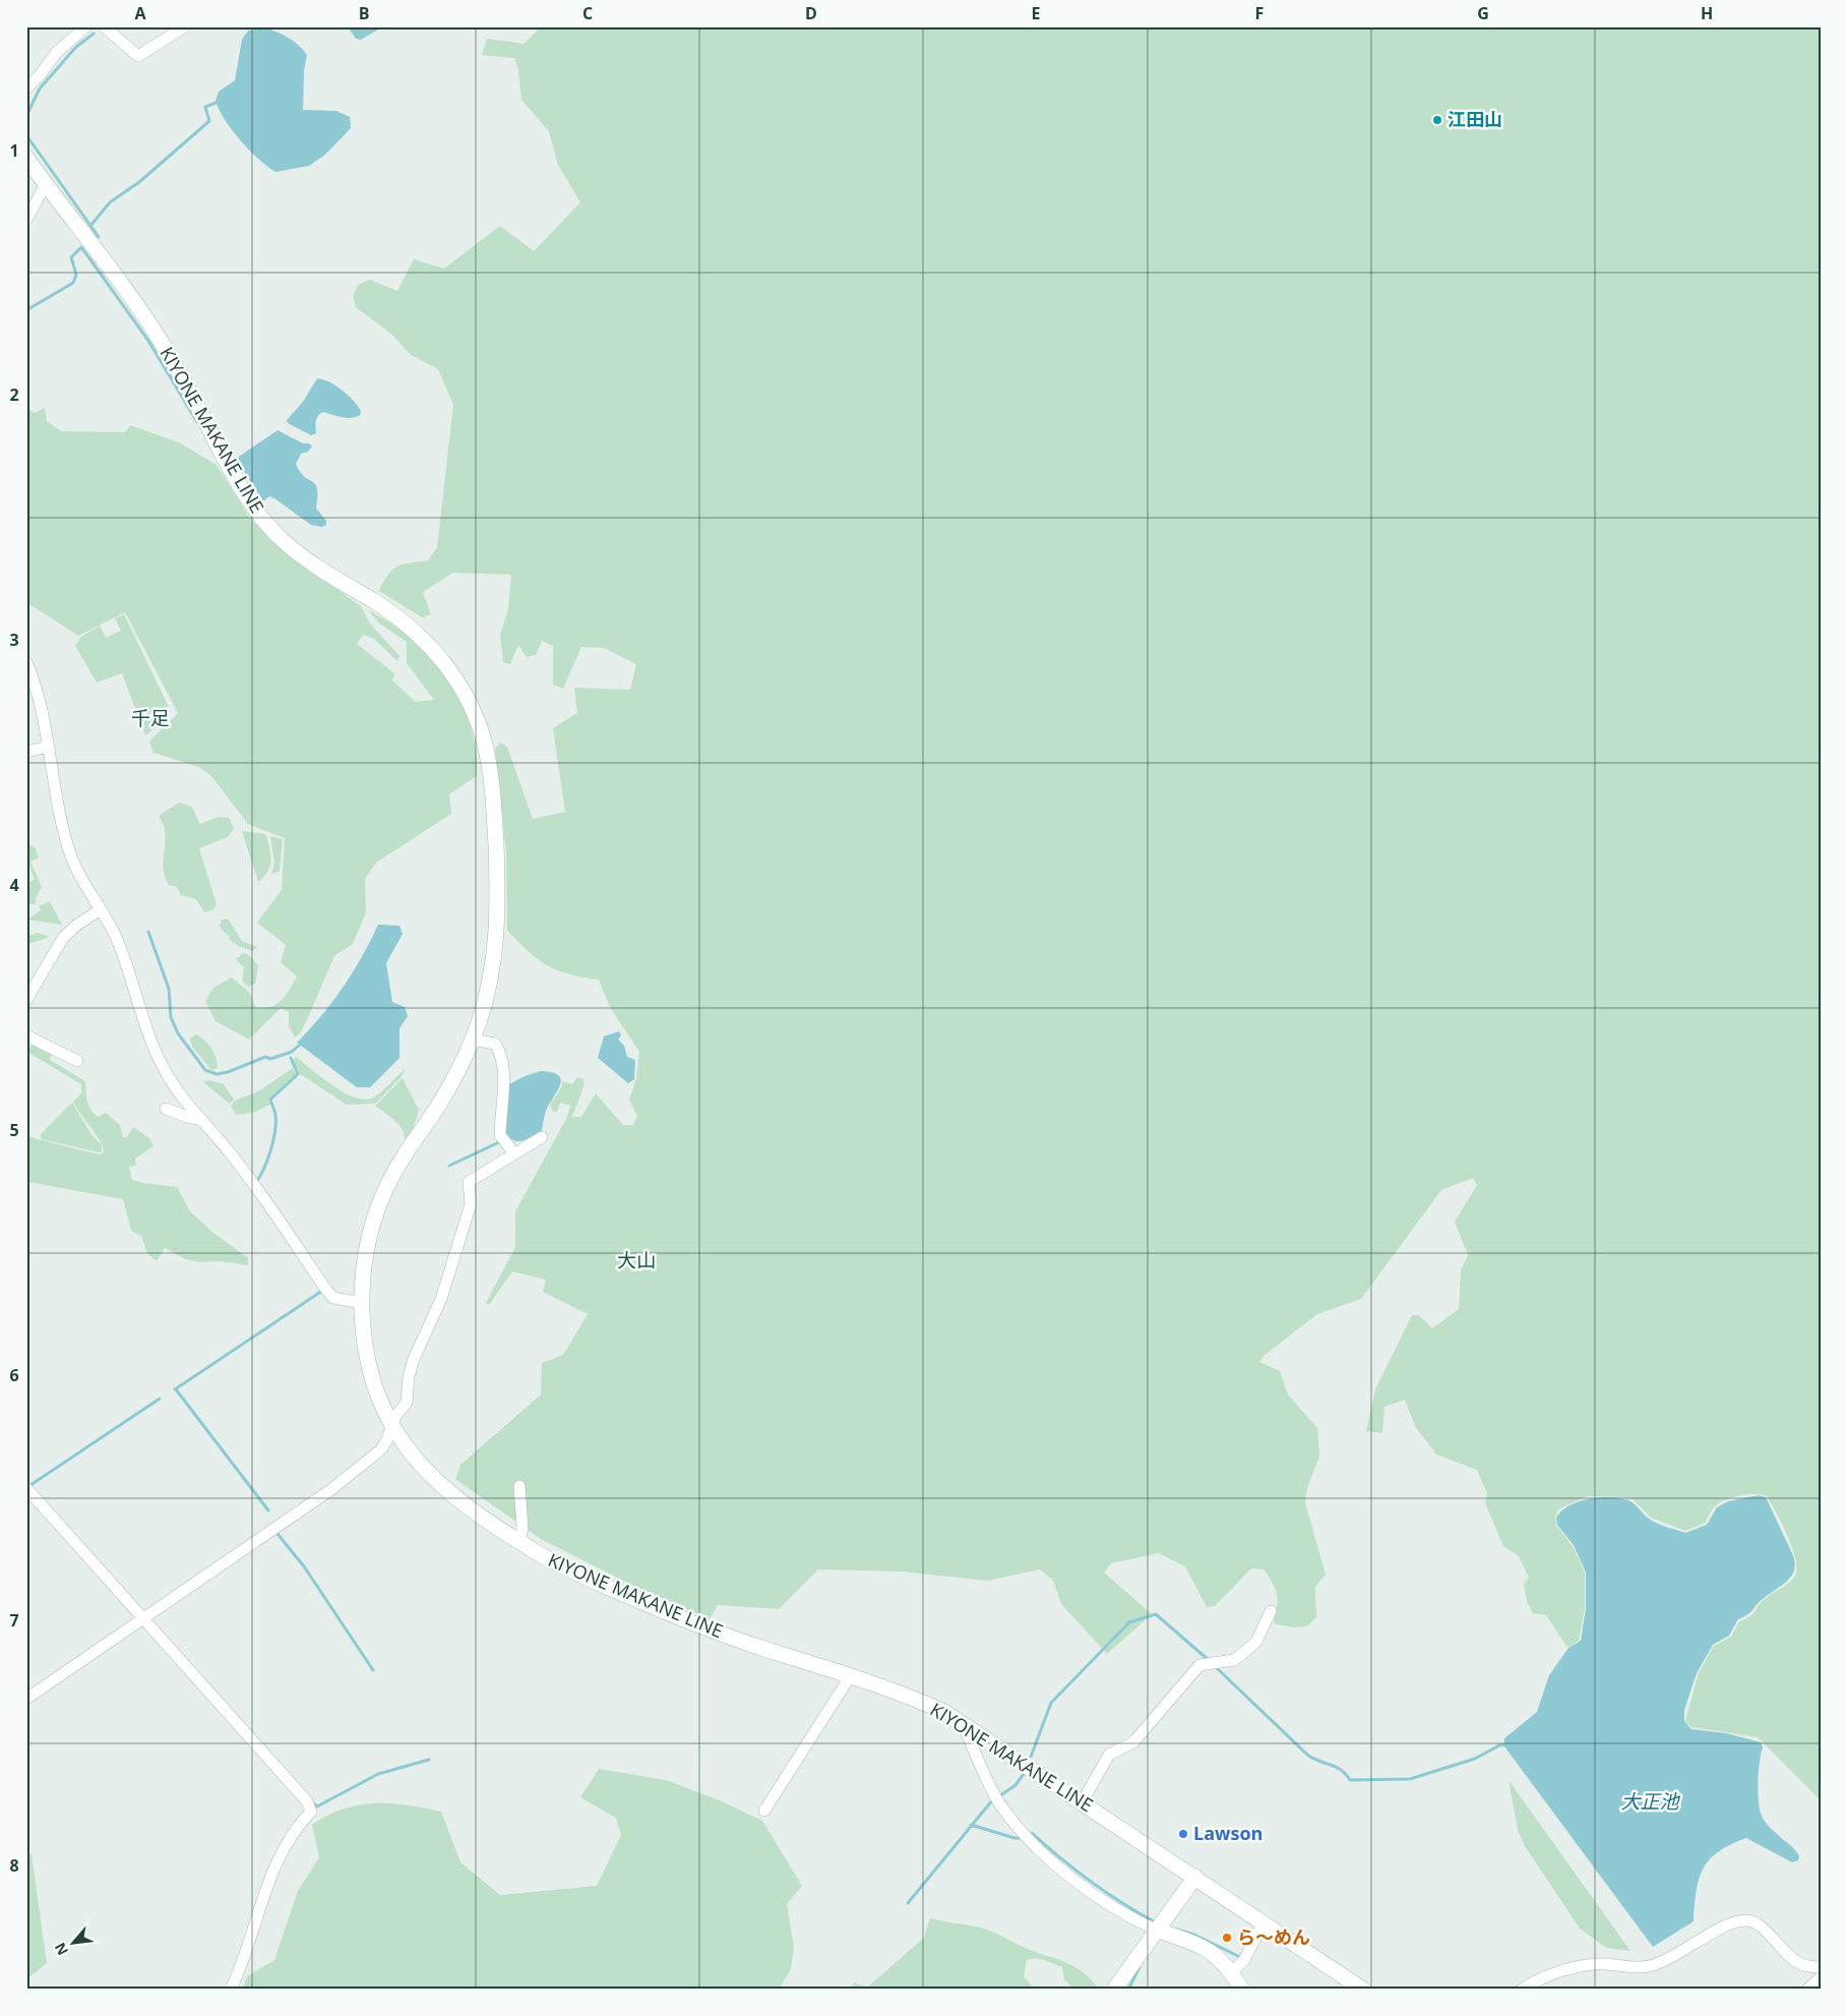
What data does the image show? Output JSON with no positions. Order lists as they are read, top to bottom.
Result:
{
  "streets": {
    "main road": ["KIYONE MAKANE LINE"]
  },
  "districts": ["千足", "大山"],
  "water": ["大正池"],
  "places": ["江田山", "Lawson", "ら～めん"],
  "north": "bottom left",
  "grid": {
    "columns": [
      "A",
      "B",
      "C",
      "D",
      "E",
      "F",
      "G",
      "H"
    ],
    "rows": [
      "1",
      "2",
      "3",
      "4",
      "5",
      "6",
      "7",
      "8"
    ]
  }
}
